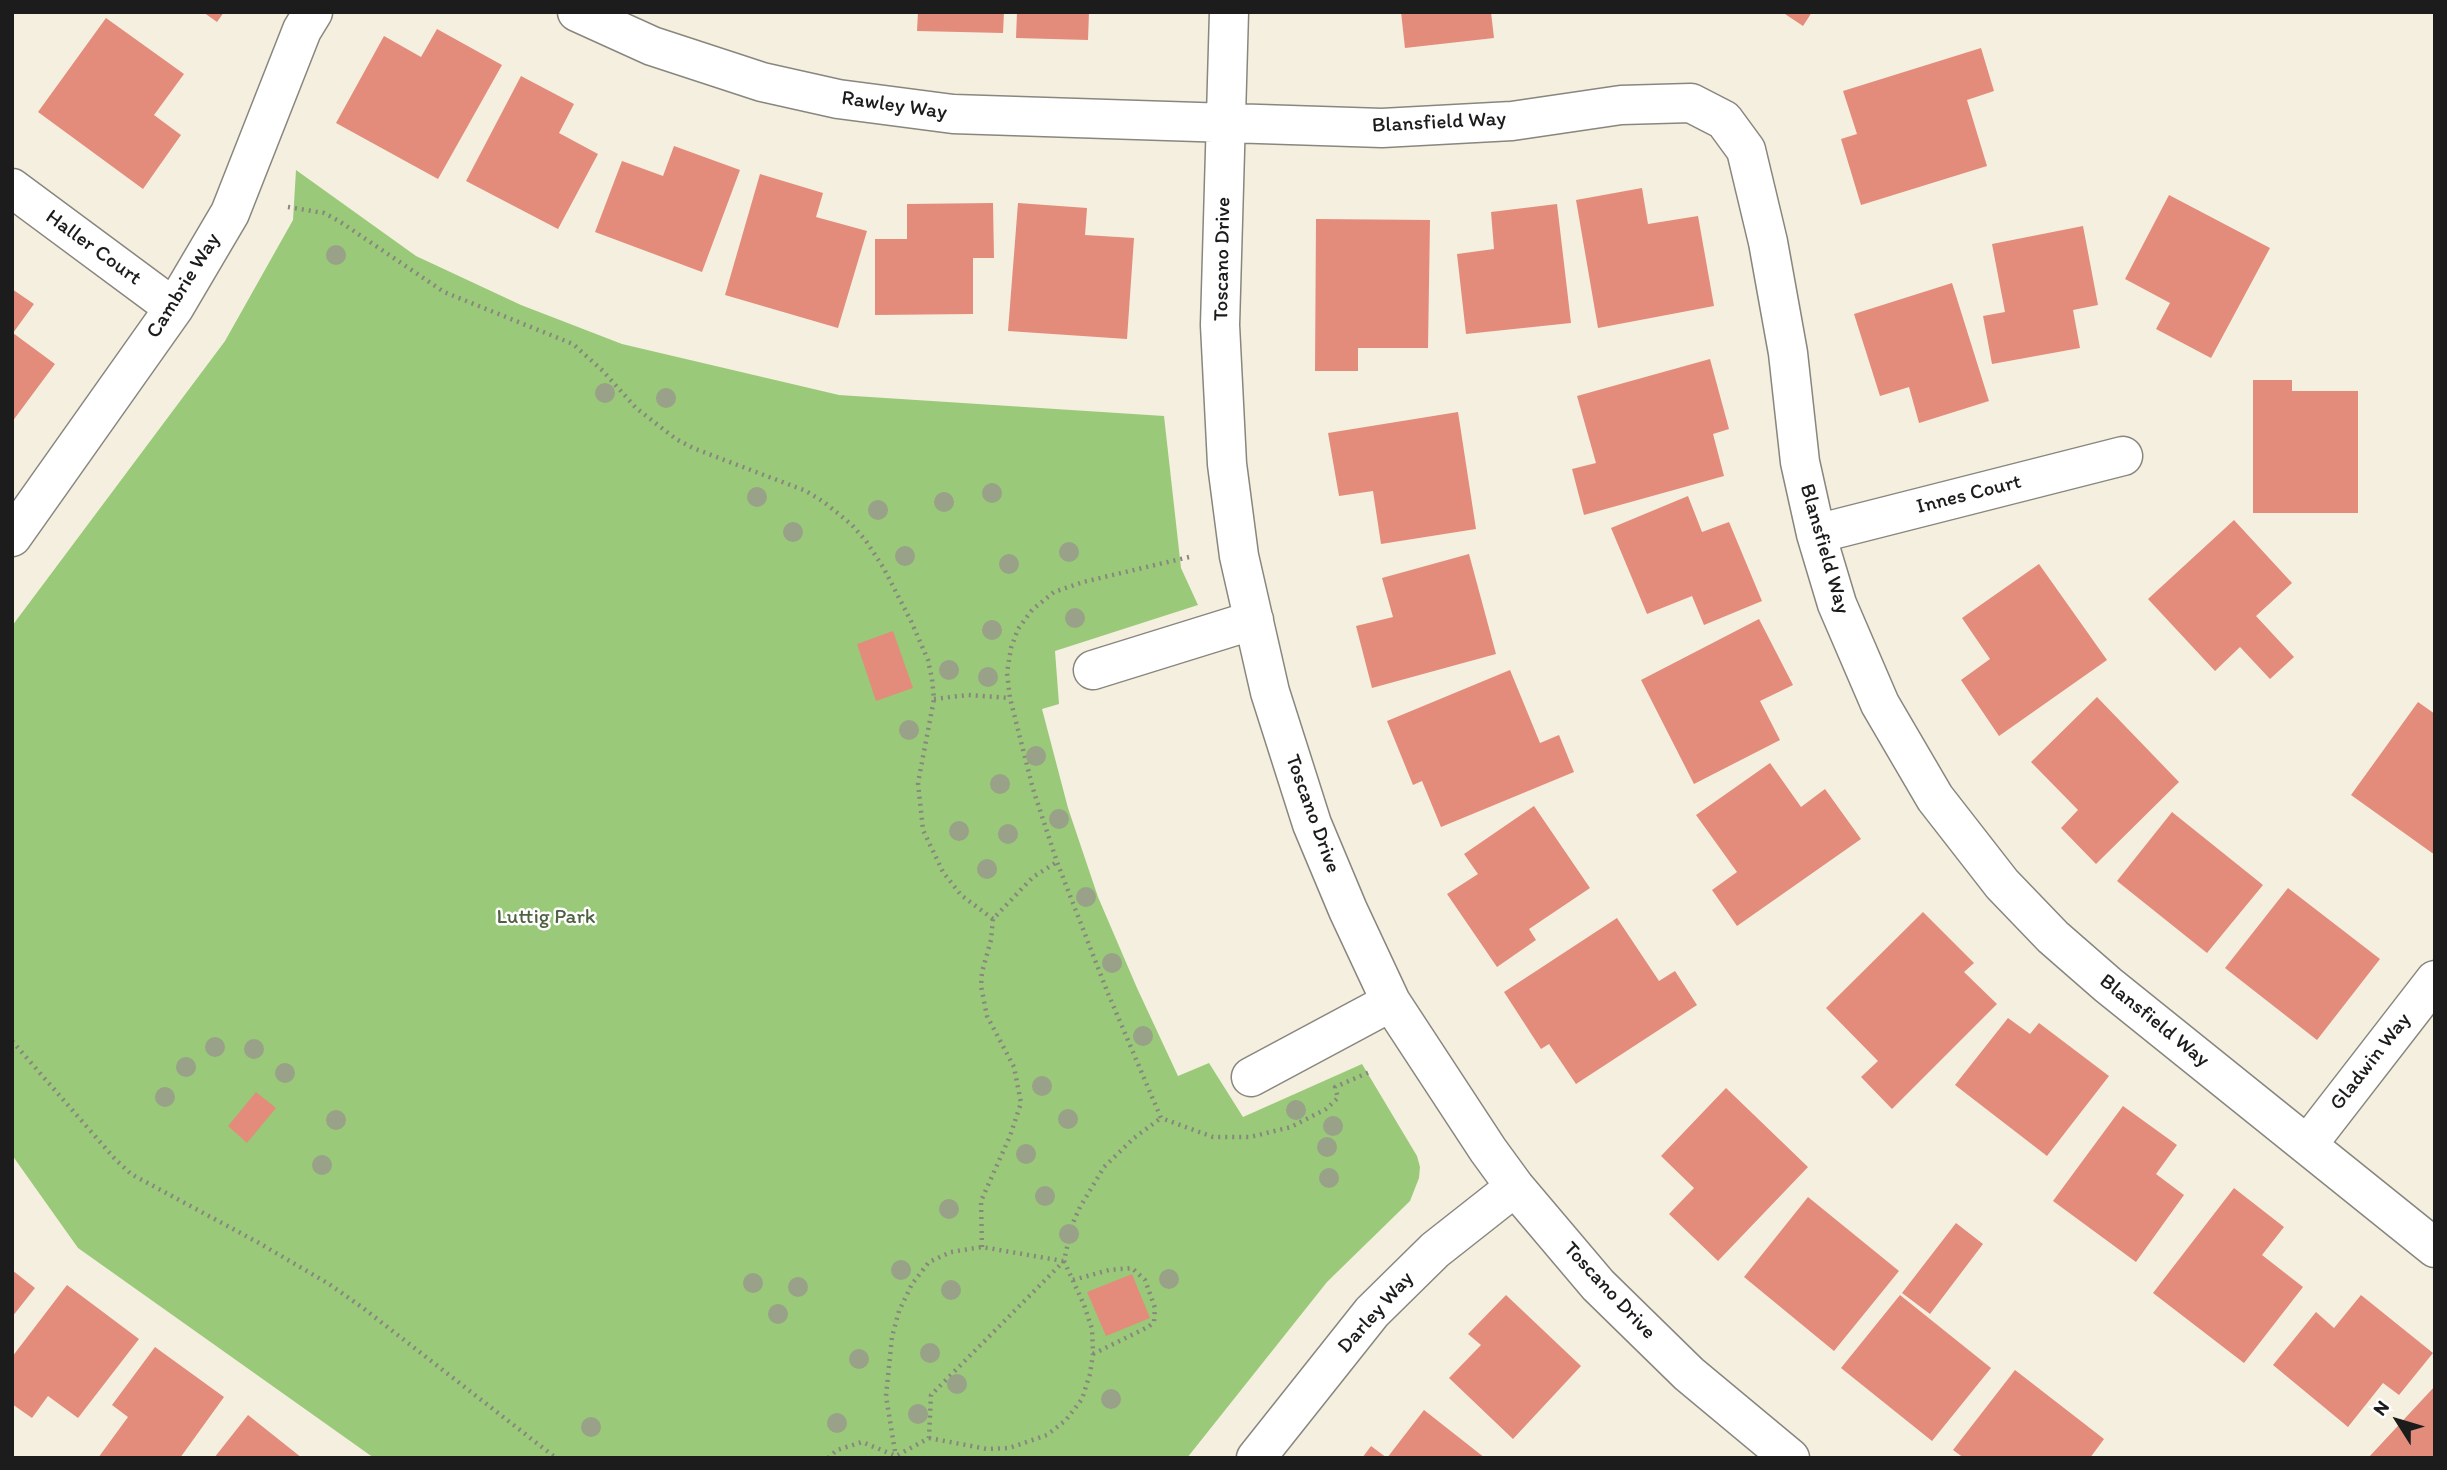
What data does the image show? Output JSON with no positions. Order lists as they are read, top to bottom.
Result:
{
  "streets": {
    "street": [
      "Rawley Way",
      "Blansfield Way",
      "Haller Court",
      "Toscano Drive",
      "Cambrie Way",
      "Innes Court",
      "Gladwin Way",
      "Darley Way"
    ]
  },
  "crossings": [
    ["Rawley Way", "Blansfield Way"],
    ["Rawley Way", "Toscano Drive"],
    ["Blansfield Way", "Toscano Drive"],
    ["Blansfield Way", "Innes Court"],
    ["Blansfield Way", "Gladwin Way"],
    ["Haller Court", "Cambrie Way"],
    ["Toscano Drive", "Darley Way"]
  ],
  "parks": ["Luttig Park"],
  "north": "top left"
}
